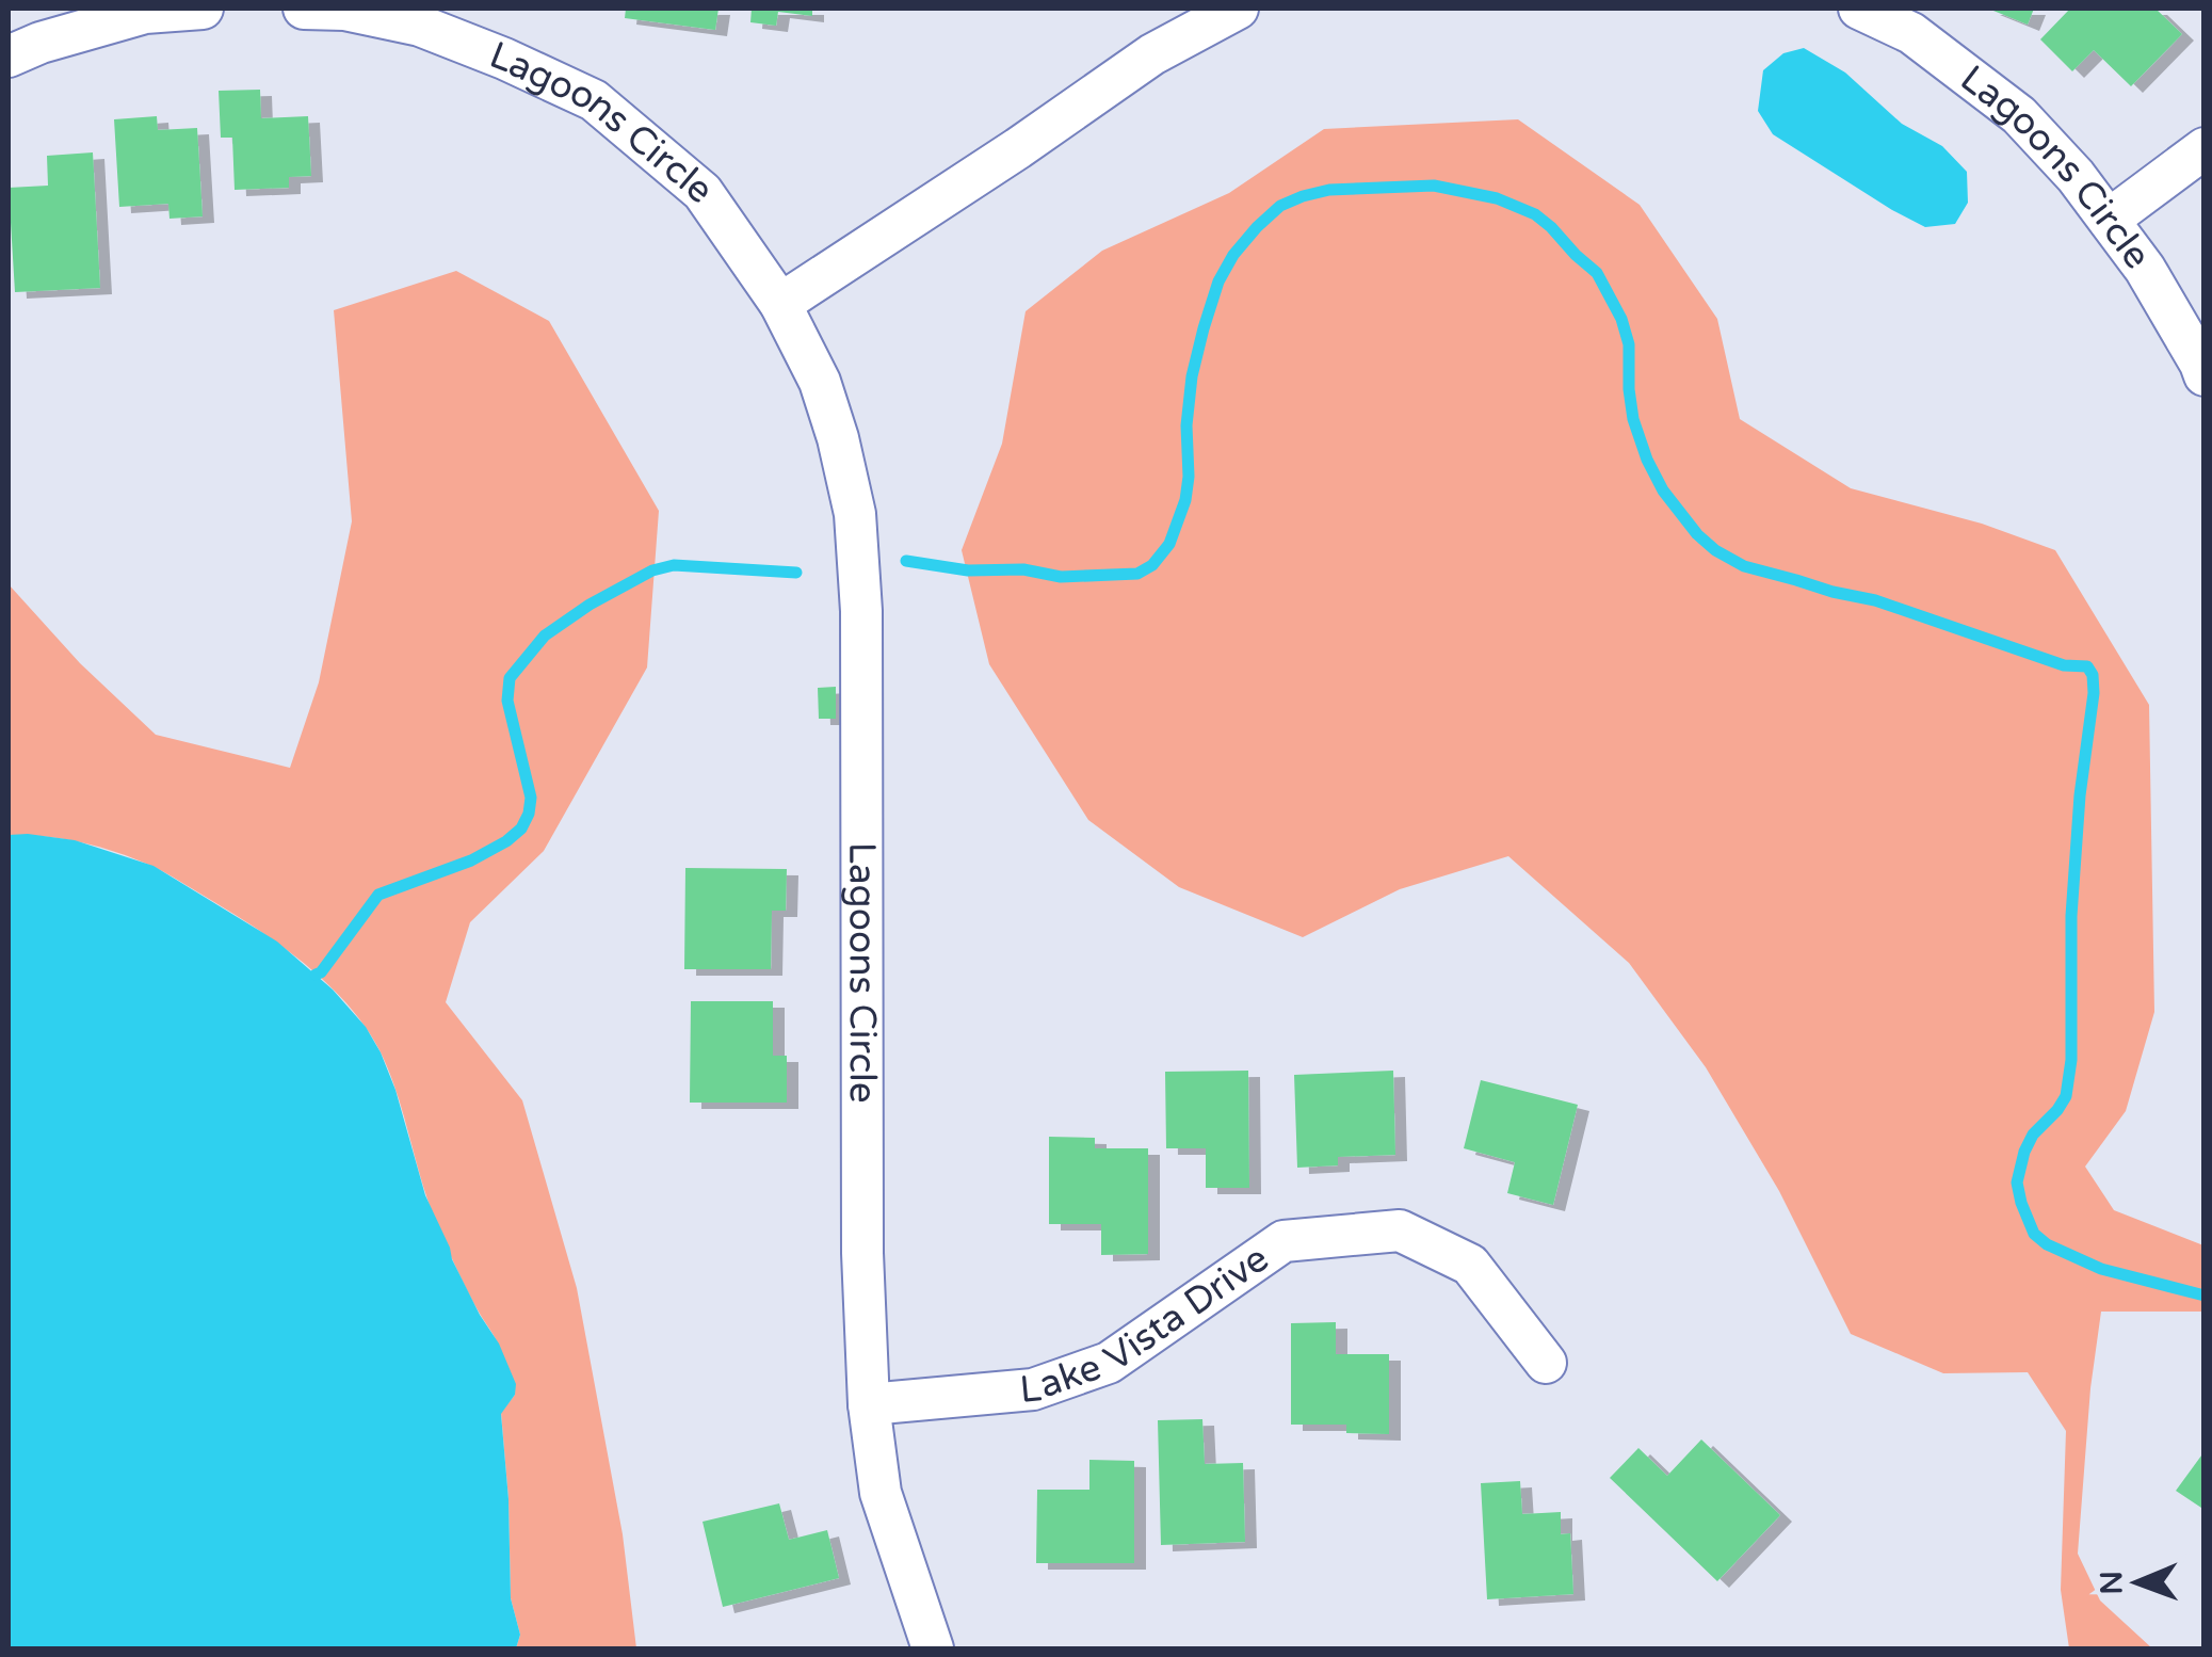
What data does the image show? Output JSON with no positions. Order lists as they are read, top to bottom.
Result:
{
  "streets": {
    "street": ["Lagoons Circle", "Lake Vista Drive"]
  },
  "crossings": [
    ["Lagoons Circle", "Lake Vista Drive"]
  ],
  "north": "left"
}
